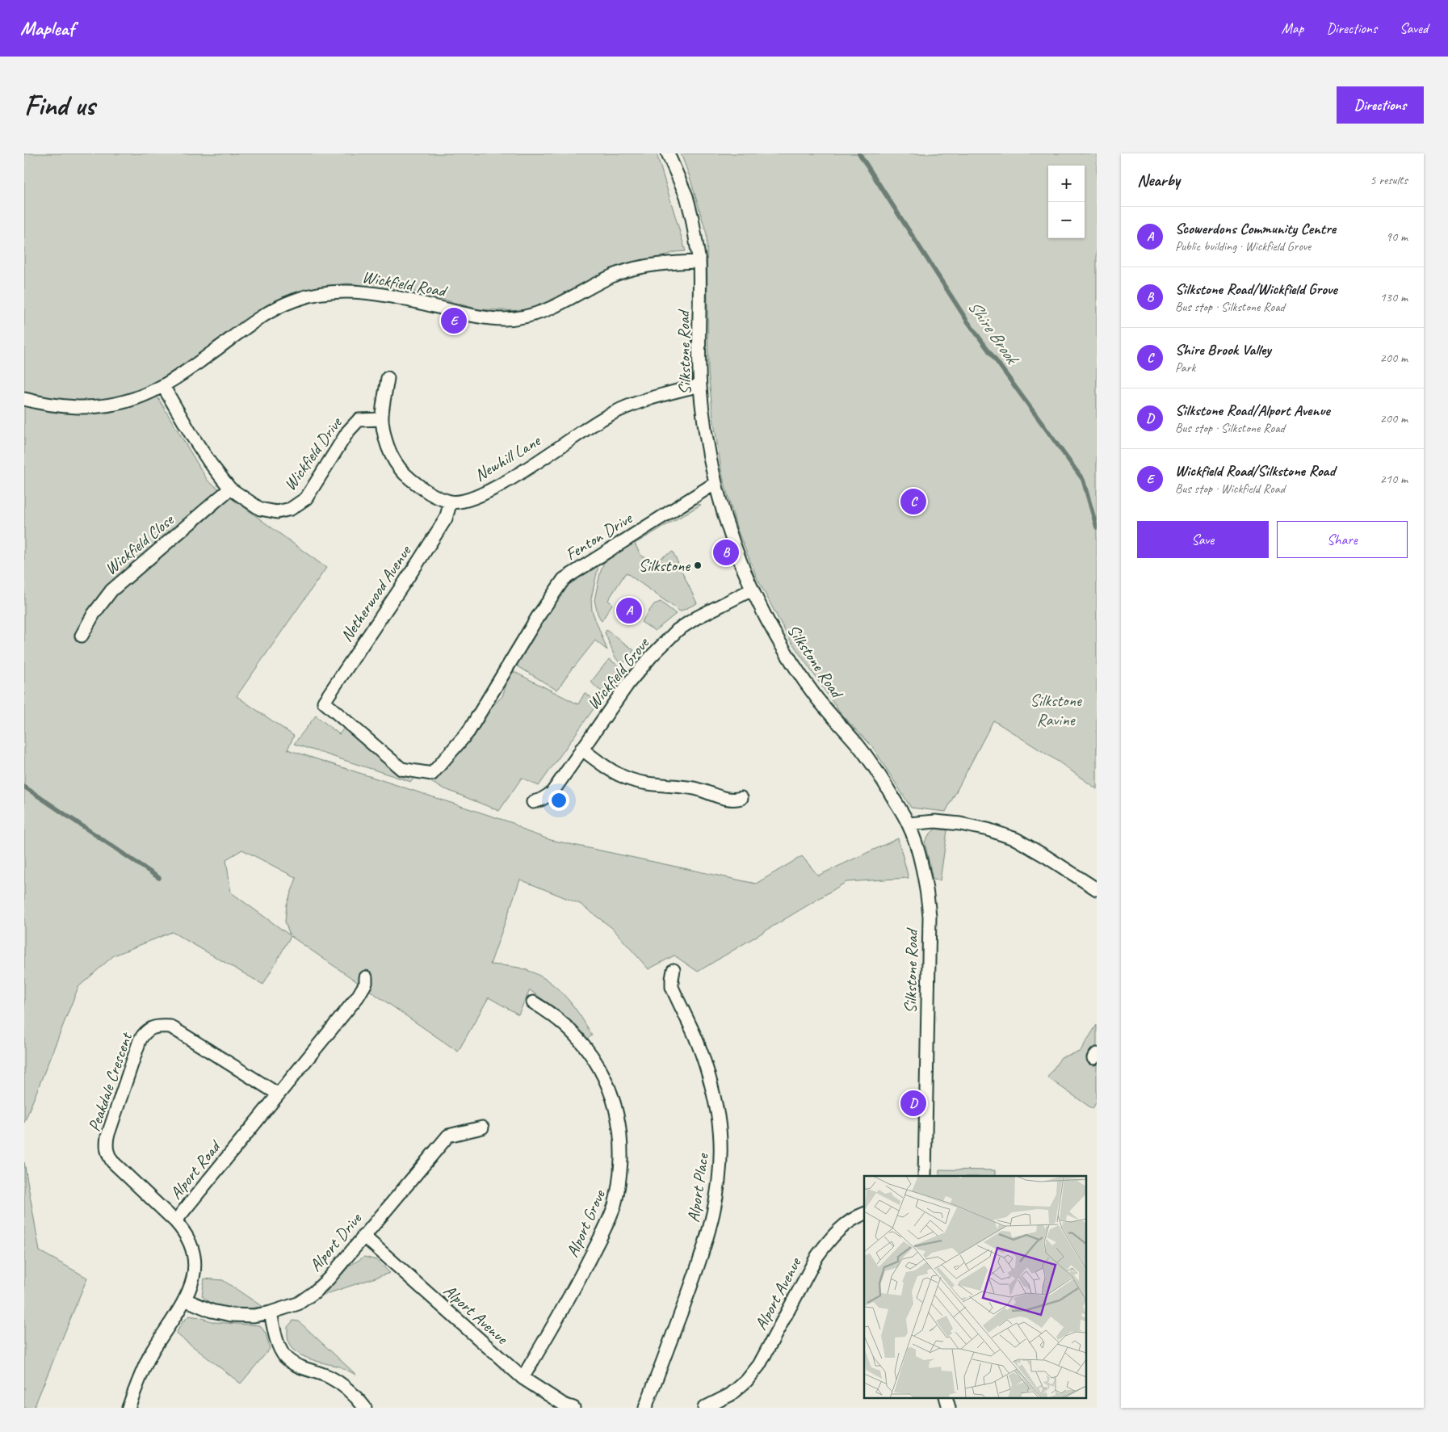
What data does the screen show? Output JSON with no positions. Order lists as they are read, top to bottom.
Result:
{
  "streets": {
    "street": [
      "Wickfield Road",
      "Silkstone Road",
      "Wickfield Drive",
      "Newhill Lane",
      "Fenton Drive",
      "Wickfield Close",
      "Netherwood Avenue",
      "Wickfield Grove",
      "Peakdale Crescent",
      "Alport Road",
      "Alport Place",
      "Alport Grove",
      "Alport Drive",
      "Alport Avenue"
    ]
  },
  "crossings": [
    ["Wickfield Road", "Silkstone Road"],
    ["Wickfield Road", "Wickfield Drive"],
    ["Silkstone Road", "Newhill Lane"],
    ["Silkstone Road", "Fenton Drive"],
    ["Silkstone Road", "Wickfield Grove"],
    ["Wickfield Drive", "Wickfield Close"],
    ["Newhill Lane", "Netherwood Avenue"],
    ["Fenton Drive", "Netherwood Avenue"],
    ["Peakdale Crescent", "Alport Road"],
    ["Alport Road", "Alport Drive"],
    ["Alport Grove", "Alport Avenue"],
    ["Alport Drive", "Alport Avenue"]
  ],
  "water": ["Shire Brook"],
  "parks": ["Silkstone Ravine"],
  "places": ["Silkstone"],
  "page": {
    "header": "Mapleaf",
    "nav": ["Map", "Directions", "Saved"],
    "buttons": [
      "Directions",
      ["Save", "Share"]
    ],
    "title": "Find us",
    "heading": ["Nearby", "5 results"],
    "map_buttons": ["+", "−"],
    "list": [
      {
        "mark": "A",
        "name": "Scowerdons Community Centre",
        "note": "Public building · Wickfield Grove",
        "value": "90 m"
      },
      {
        "mark": "B",
        "name": "Silkstone Road/Wickfield Grove",
        "note": "Bus stop · Silkstone Road",
        "value": "130 m"
      },
      {
        "mark": "C",
        "name": "Shire Brook Valley",
        "note": "Park",
        "value": "200 m"
      },
      {
        "mark": "D",
        "name": "Silkstone Road/Alport Avenue",
        "note": "Bus stop · Silkstone Road",
        "value": "200 m"
      },
      {
        "mark": "E",
        "name": "Wickfield Road/Silkstone Road",
        "note": "Bus stop · Wickfield Road",
        "value": "210 m"
      }
    ],
    "pins": [
      "E",
      "C",
      "B",
      "A",
      "D"
    ]
  }
}
